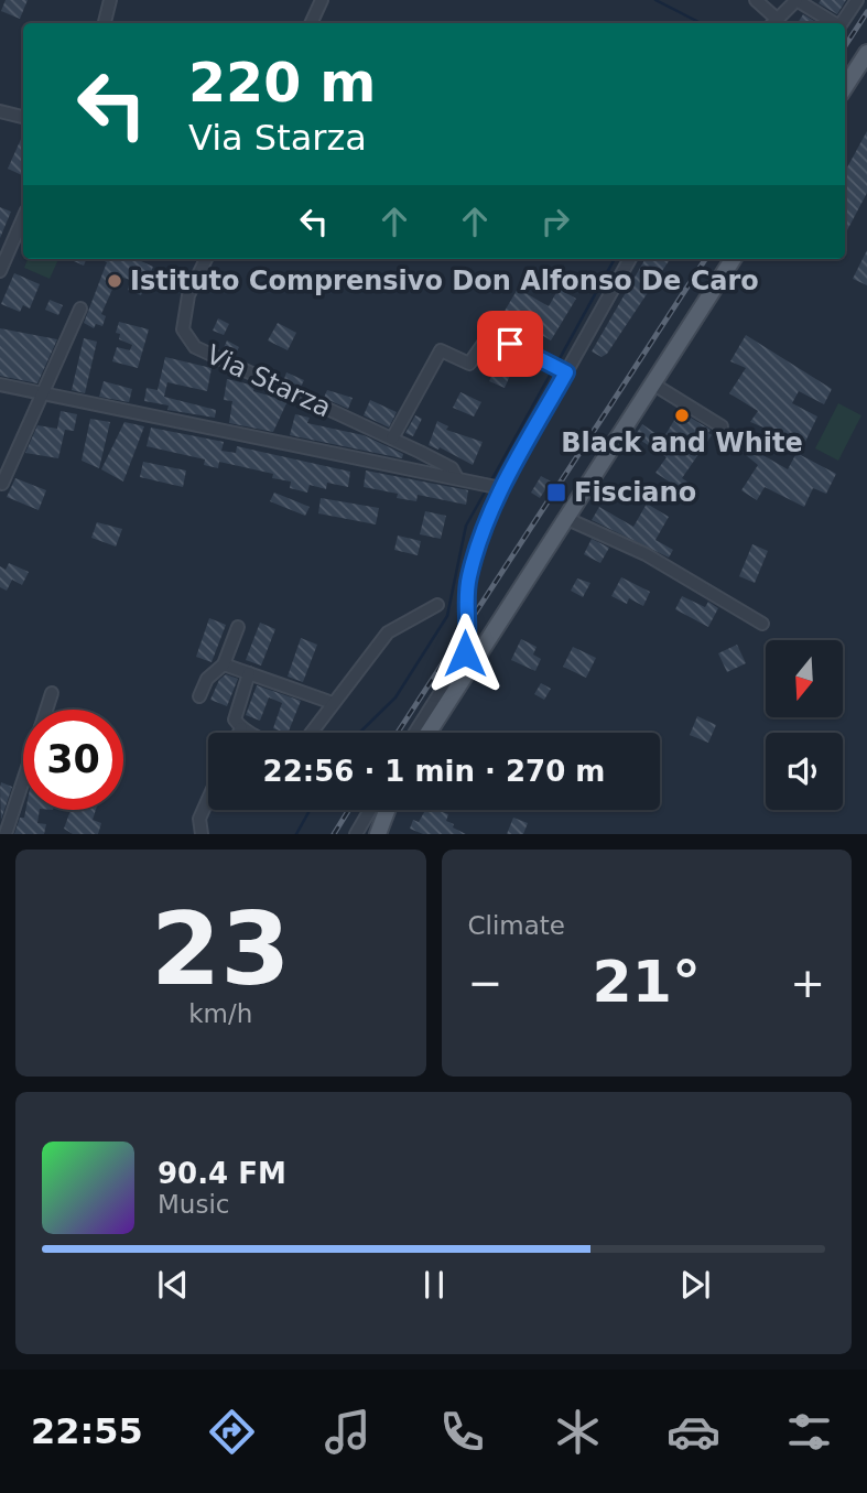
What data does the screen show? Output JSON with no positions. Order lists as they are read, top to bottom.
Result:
{
  "streets": {
    "street": ["Via Starza"]
  },
  "places": {
    "other": ["Istituto Comprensivo Don Alfonso De Caro", "Black and White"],
    "transit": ["Fisciano"]
  },
  "north": "bottom",
  "page": {
    "turn": ["220 m", "Via Starza"],
    "limit": "30",
    "trip": "22:56 · 1 min · 270 m",
    "tile": [
      ["23", "km/h"],
      "Climate"
    ],
    "heat": ["−", "21°", "+"],
    "song": ["90.4 FM", "Music"],
    "tabs": "22:55"
  }
}
